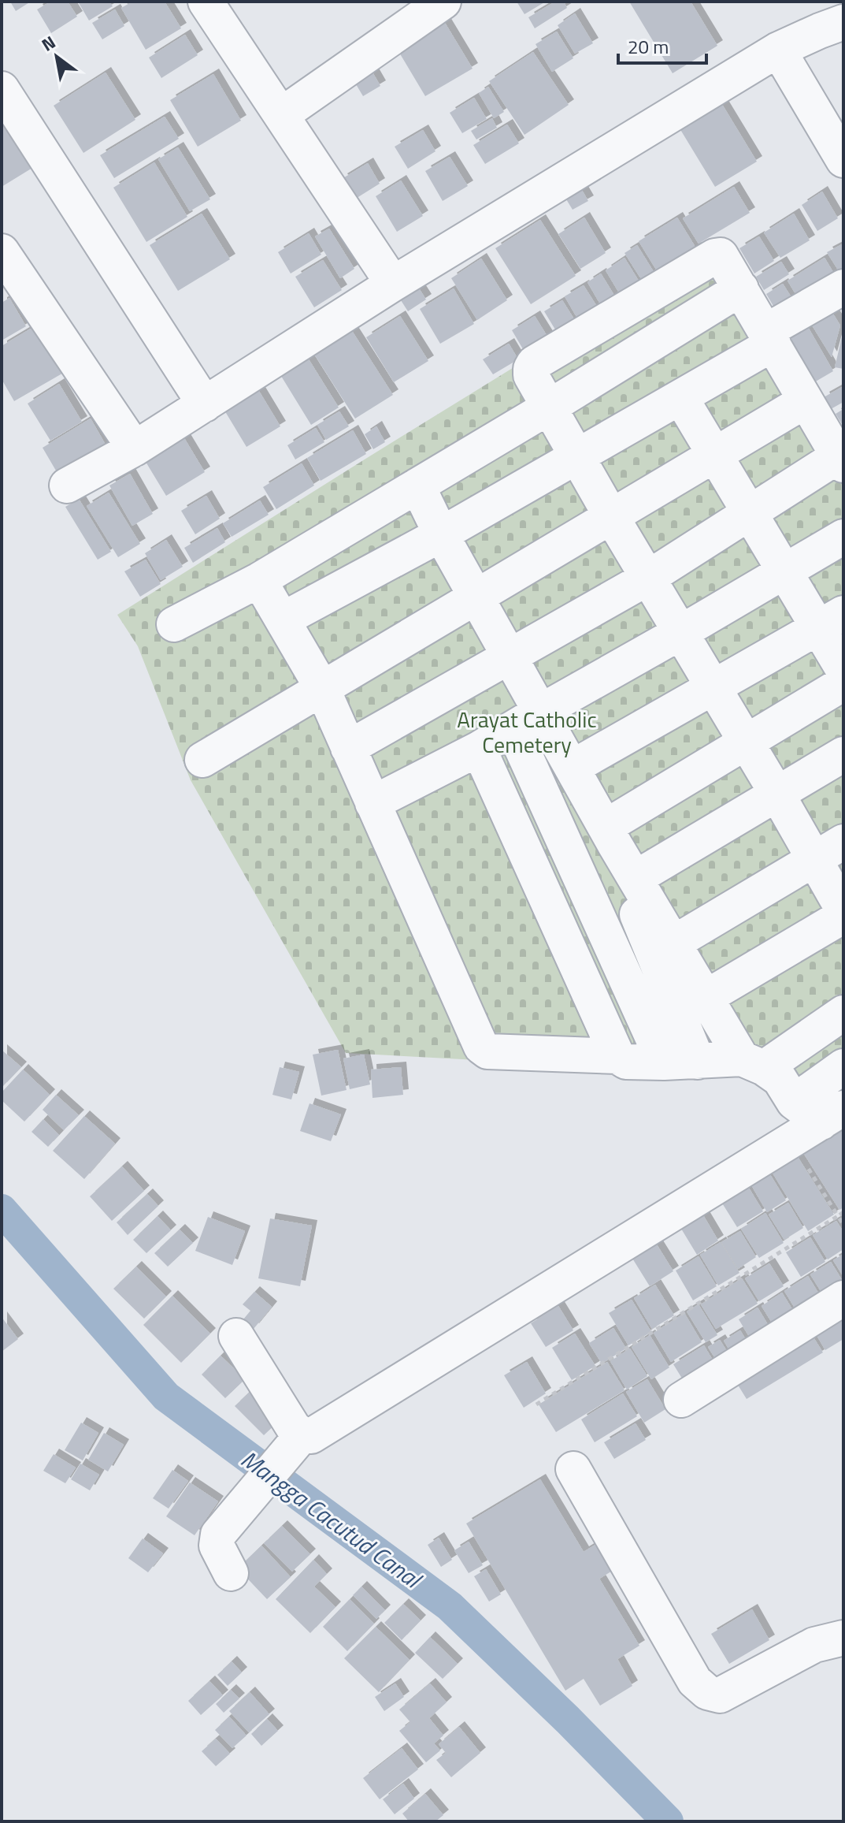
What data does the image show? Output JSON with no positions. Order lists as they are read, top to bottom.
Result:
{
  "water": ["Mangga Cacutud Canal"],
  "parks": ["Arayat Catholic Cemetery"],
  "scale_bar": "20 m",
  "north": "top left"
}
